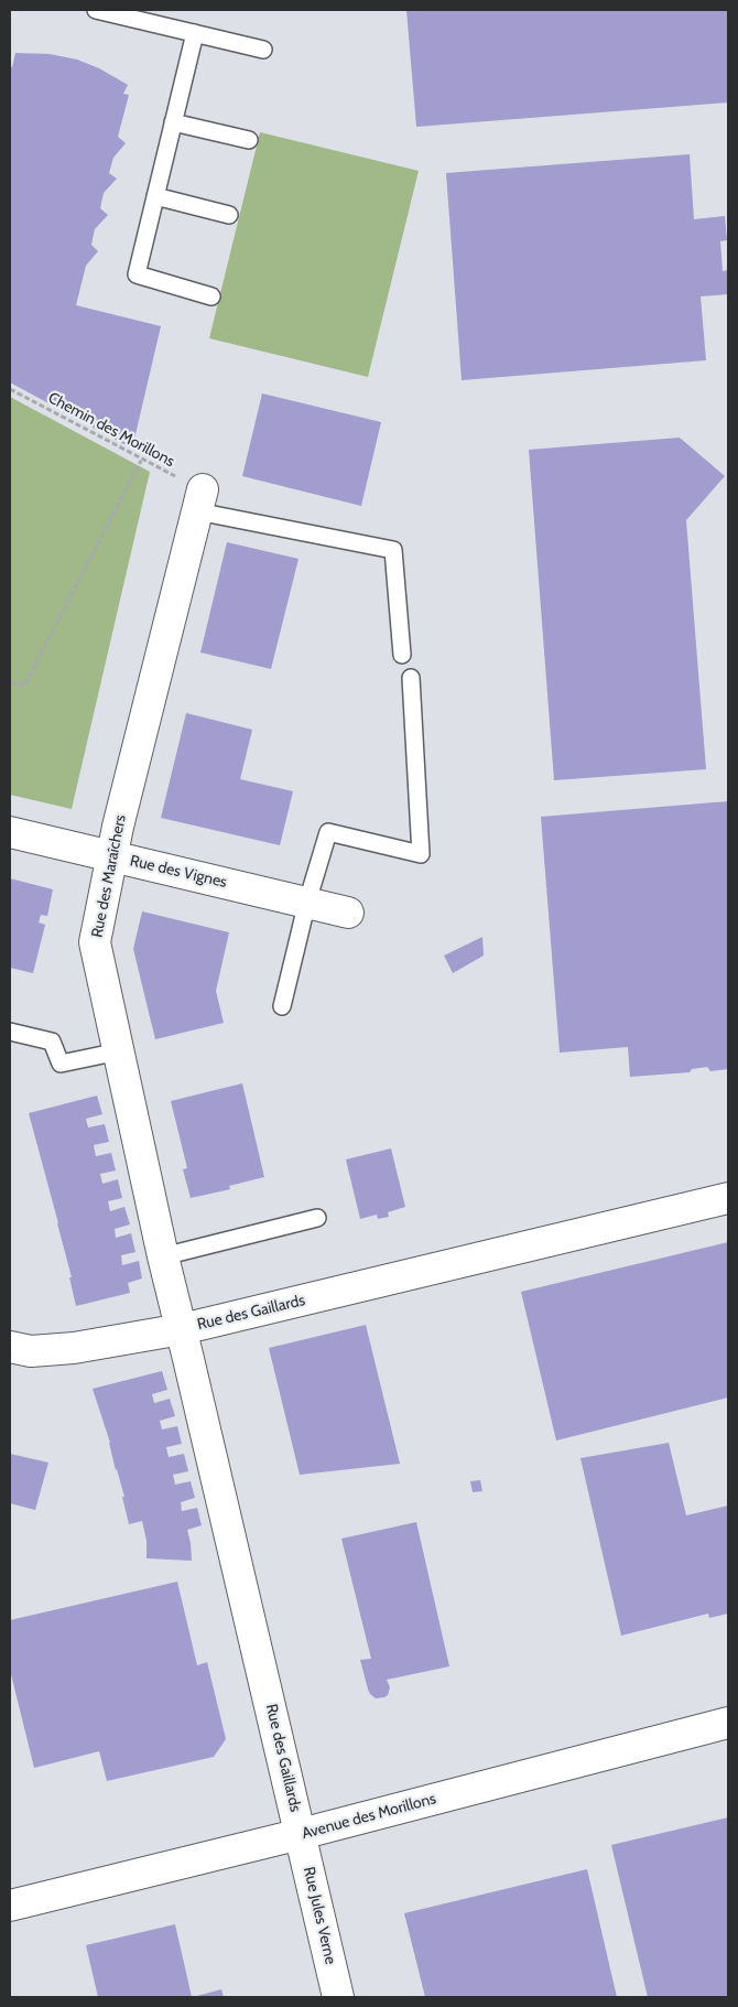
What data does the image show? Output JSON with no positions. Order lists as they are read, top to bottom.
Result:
{
  "streets": {
    "street": [
      "Rue des Vignes",
      "Rue des Maraîchers",
      "Rue des Gaillards",
      "Avenue des Morillons",
      "Rue Jules Verne"
    ],
    "path": ["Chemin des Morillons"]
  },
  "crossings": [
    ["Chemin des Morillons", "Rue des Maraîchers"],
    ["Rue des Vignes", "Rue des Maraîchers"],
    ["Rue des Maraîchers", "Rue des Gaillards"],
    ["Rue des Gaillards", "Avenue des Morillons"],
    ["Rue des Gaillards", "Rue Jules Verne"],
    ["Avenue des Morillons", "Rue Jules Verne"]
  ]
}
